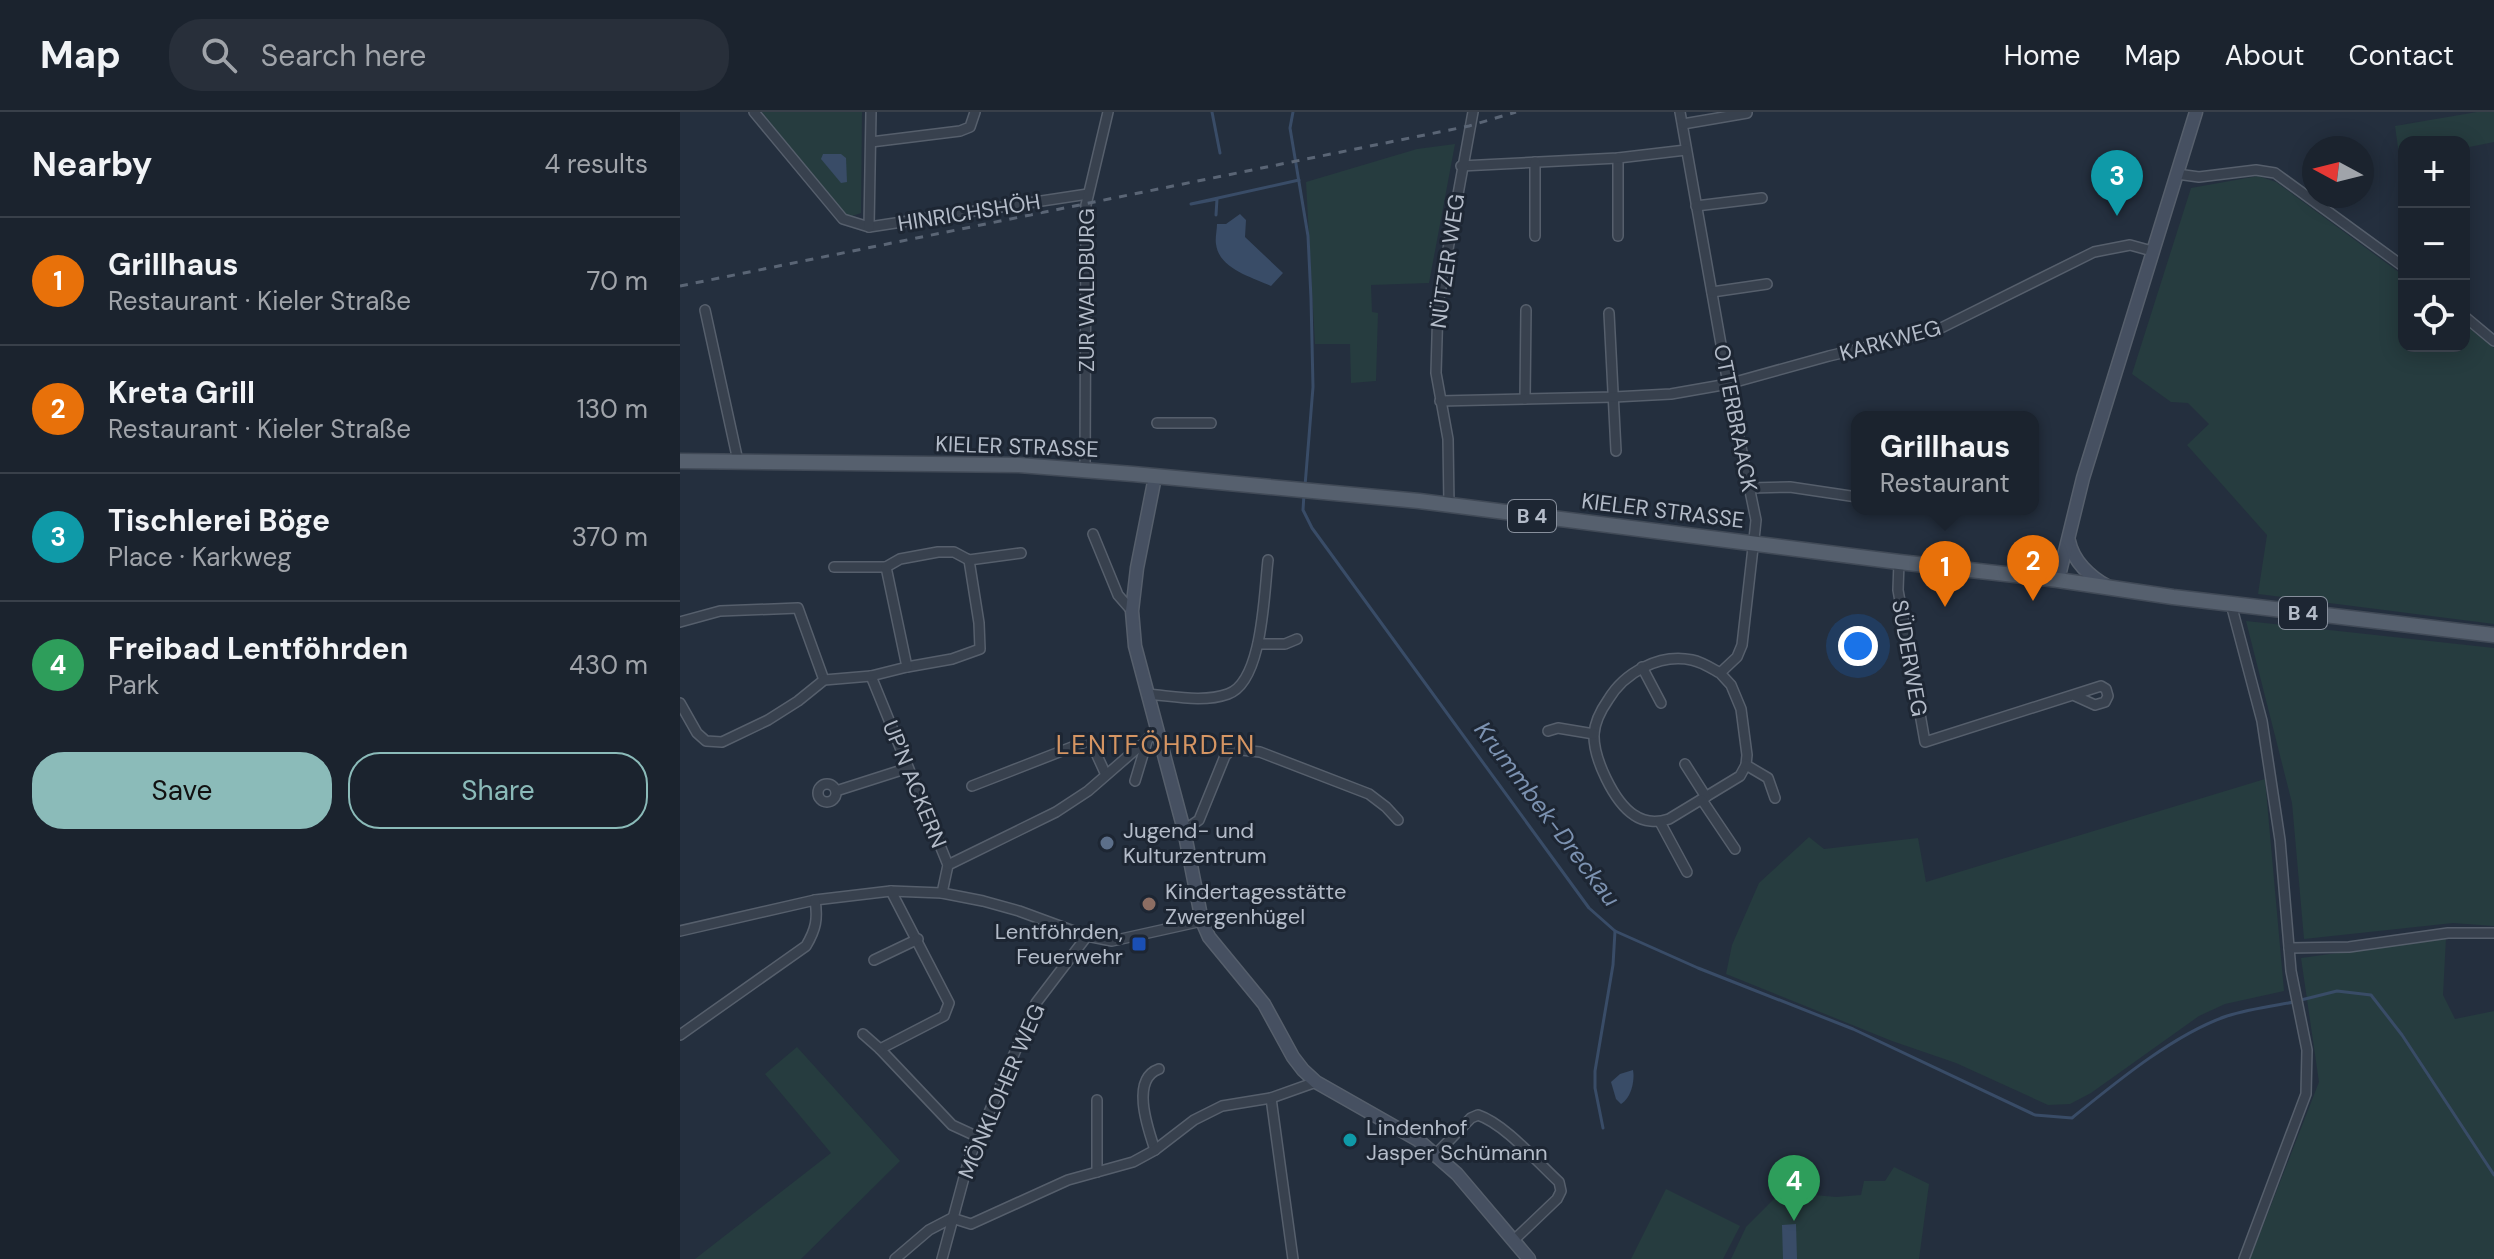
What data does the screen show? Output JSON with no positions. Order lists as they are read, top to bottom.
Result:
{
  "streets": {
    "main road": ["KIELER STRASSE", "B 4"],
    "street": [
      "HINRICHSHÖH",
      "NÜTZER WEG",
      "ZUR WALDBURG",
      "KARKWEG",
      "OTTERBRAACK",
      "SÜDERWEG",
      "UP'N ACKERN",
      "MÖNKLOHER WEG"
    ]
  },
  "crossings": [
    ["HINRICHSHÖH", "ZUR WALDBURG"],
    ["NÜTZER WEG", "KARKWEG"],
    ["NÜTZER WEG", "KIELER STRASSE"],
    ["ZUR WALDBURG", "KIELER STRASSE"],
    ["KARKWEG", "OTTERBRAACK"],
    ["OTTERBRAACK", "KIELER STRASSE"],
    ["KIELER STRASSE", "SÜDERWEG"]
  ],
  "districts": ["LENTFÖHRDEN"],
  "water": ["Krummbek-Dreckau"],
  "places": {
    "other": ["Jugend- und Kulturzentrum", "Kindertagesstätte Zwergenhügel", "Lindenhof Jasper Schümann"],
    "transit": ["Lentföhrden, Feuerwehr"]
  },
  "north": "left",
  "page": {
    "header": "Map",
    "search": "Search here",
    "nav": [
      "Home",
      "Map",
      "About",
      "Contact"
    ],
    "heading": ["Nearby", "4 results"],
    "map_buttons": ["+", "−"],
    "pins": [
      "3",
      "2",
      "1",
      "4"
    ],
    "list": [
      {
        "mark": "1",
        "name": "Grillhaus",
        "note": "Restaurant · Kieler Straße",
        "value": "70 m"
      },
      {
        "mark": "2",
        "name": "Kreta Grill",
        "note": "Restaurant · Kieler Straße",
        "value": "130 m"
      },
      {
        "mark": "3",
        "name": "Tischlerei Böge",
        "note": "Place · Karkweg",
        "value": "370 m"
      },
      {
        "mark": "4",
        "name": "Freibad Lentföhrden",
        "note": "Park",
        "value": "430 m"
      }
    ],
    "popup": ["Grillhaus", "Restaurant"],
    "buttons": ["Save", "Share"]
  }
}
